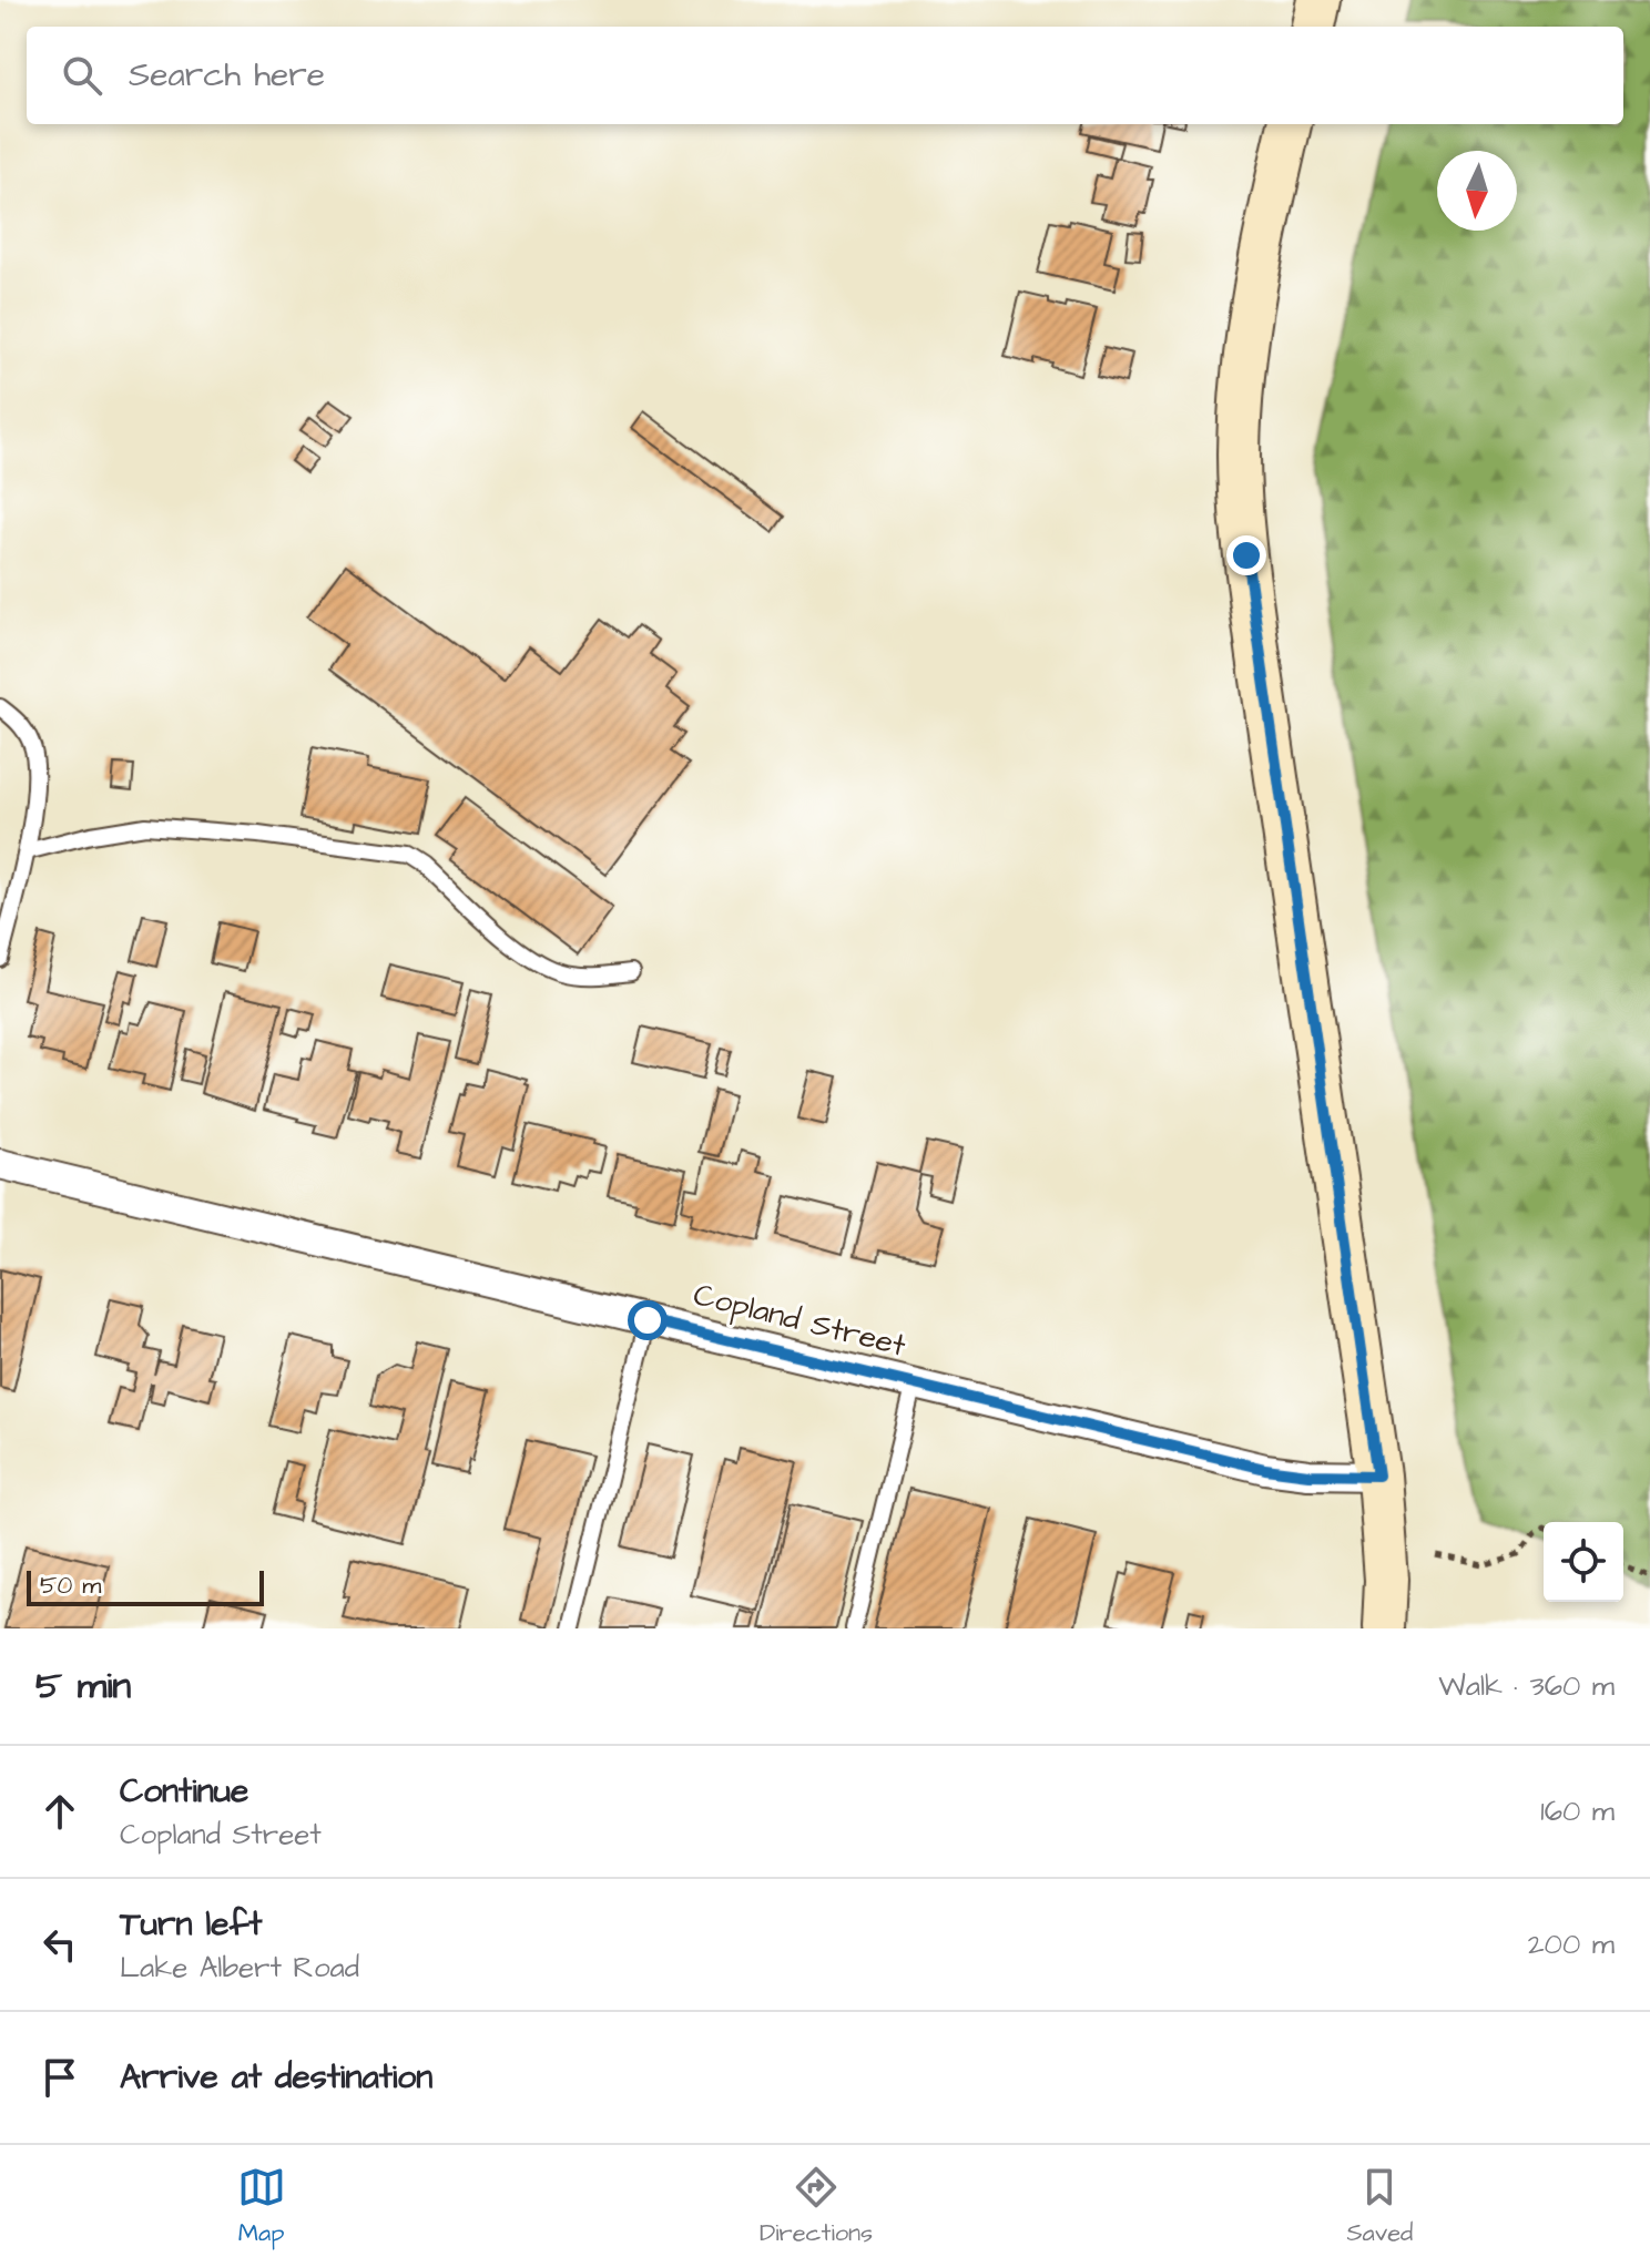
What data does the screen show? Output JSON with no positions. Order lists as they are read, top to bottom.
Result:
{
  "streets": {
    "street": ["Copland Street"]
  },
  "scale_bar": "50 m",
  "north": "bottom",
  "page": {
    "search": "Search here",
    "scale": "50 m",
    "heading": ["5 min", "Walk · 360 m"],
    "list": [
      ["Continue", "Copland Street", "160 m"],
      ["Turn left", "Lake Albert Road", "200 m"],
      "Arrive at destination"
    ],
    "nav": ["Map", "Directions", "Saved"]
  }
}
